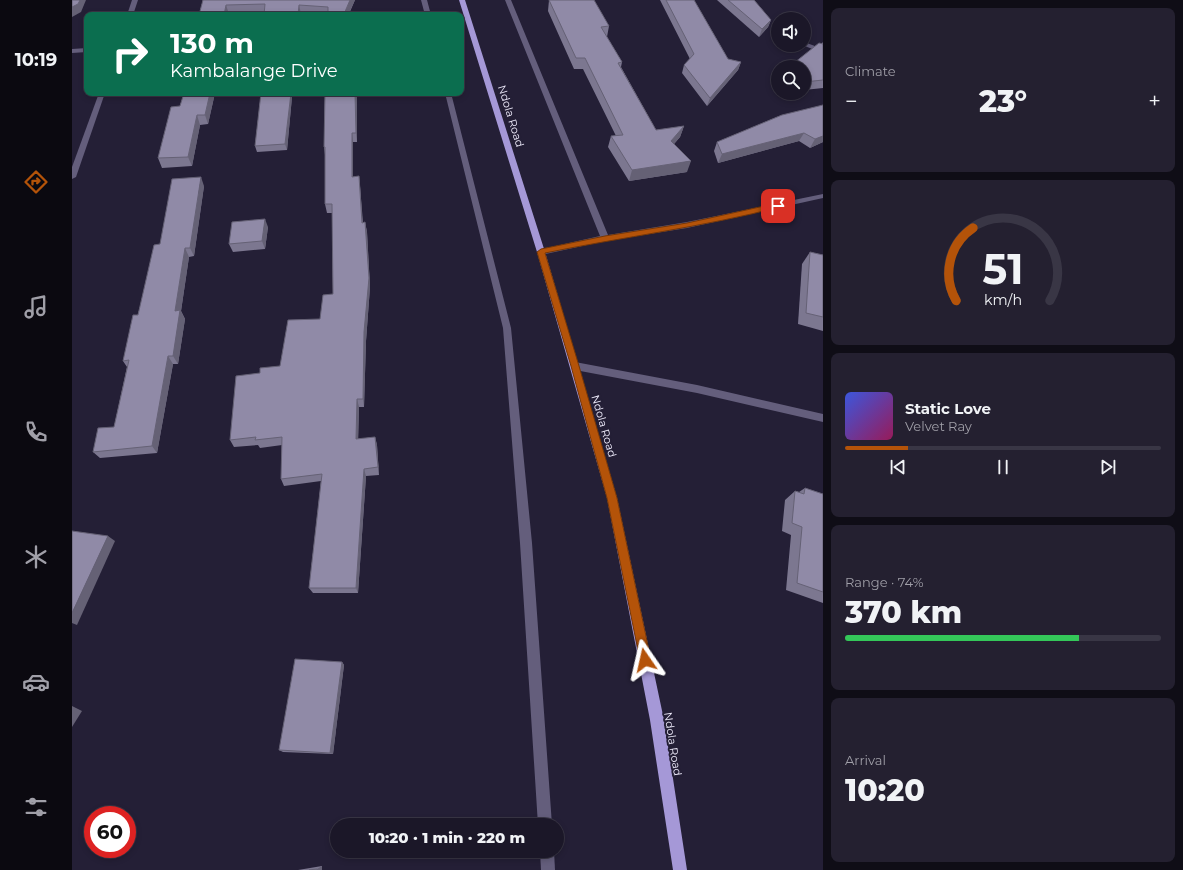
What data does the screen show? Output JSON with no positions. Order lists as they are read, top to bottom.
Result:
{
  "streets": {
    "main road": ["Ndola Road"]
  },
  "page": {
    "tabs": "10:19",
    "tile": [
      "Climate",
      ["Range · 74%", "370 km"],
      ["Arrival", "10:20"]
    ],
    "turn": ["130 m", "Kambalange Drive"],
    "heat": ["−", "23°", "+"],
    "song": ["Static Love", "Velvet Ray"],
    "limit": "60",
    "trip": "10:20 · 1 min · 220 m",
    "gauge": ["51", "km/h"]
  }
}
